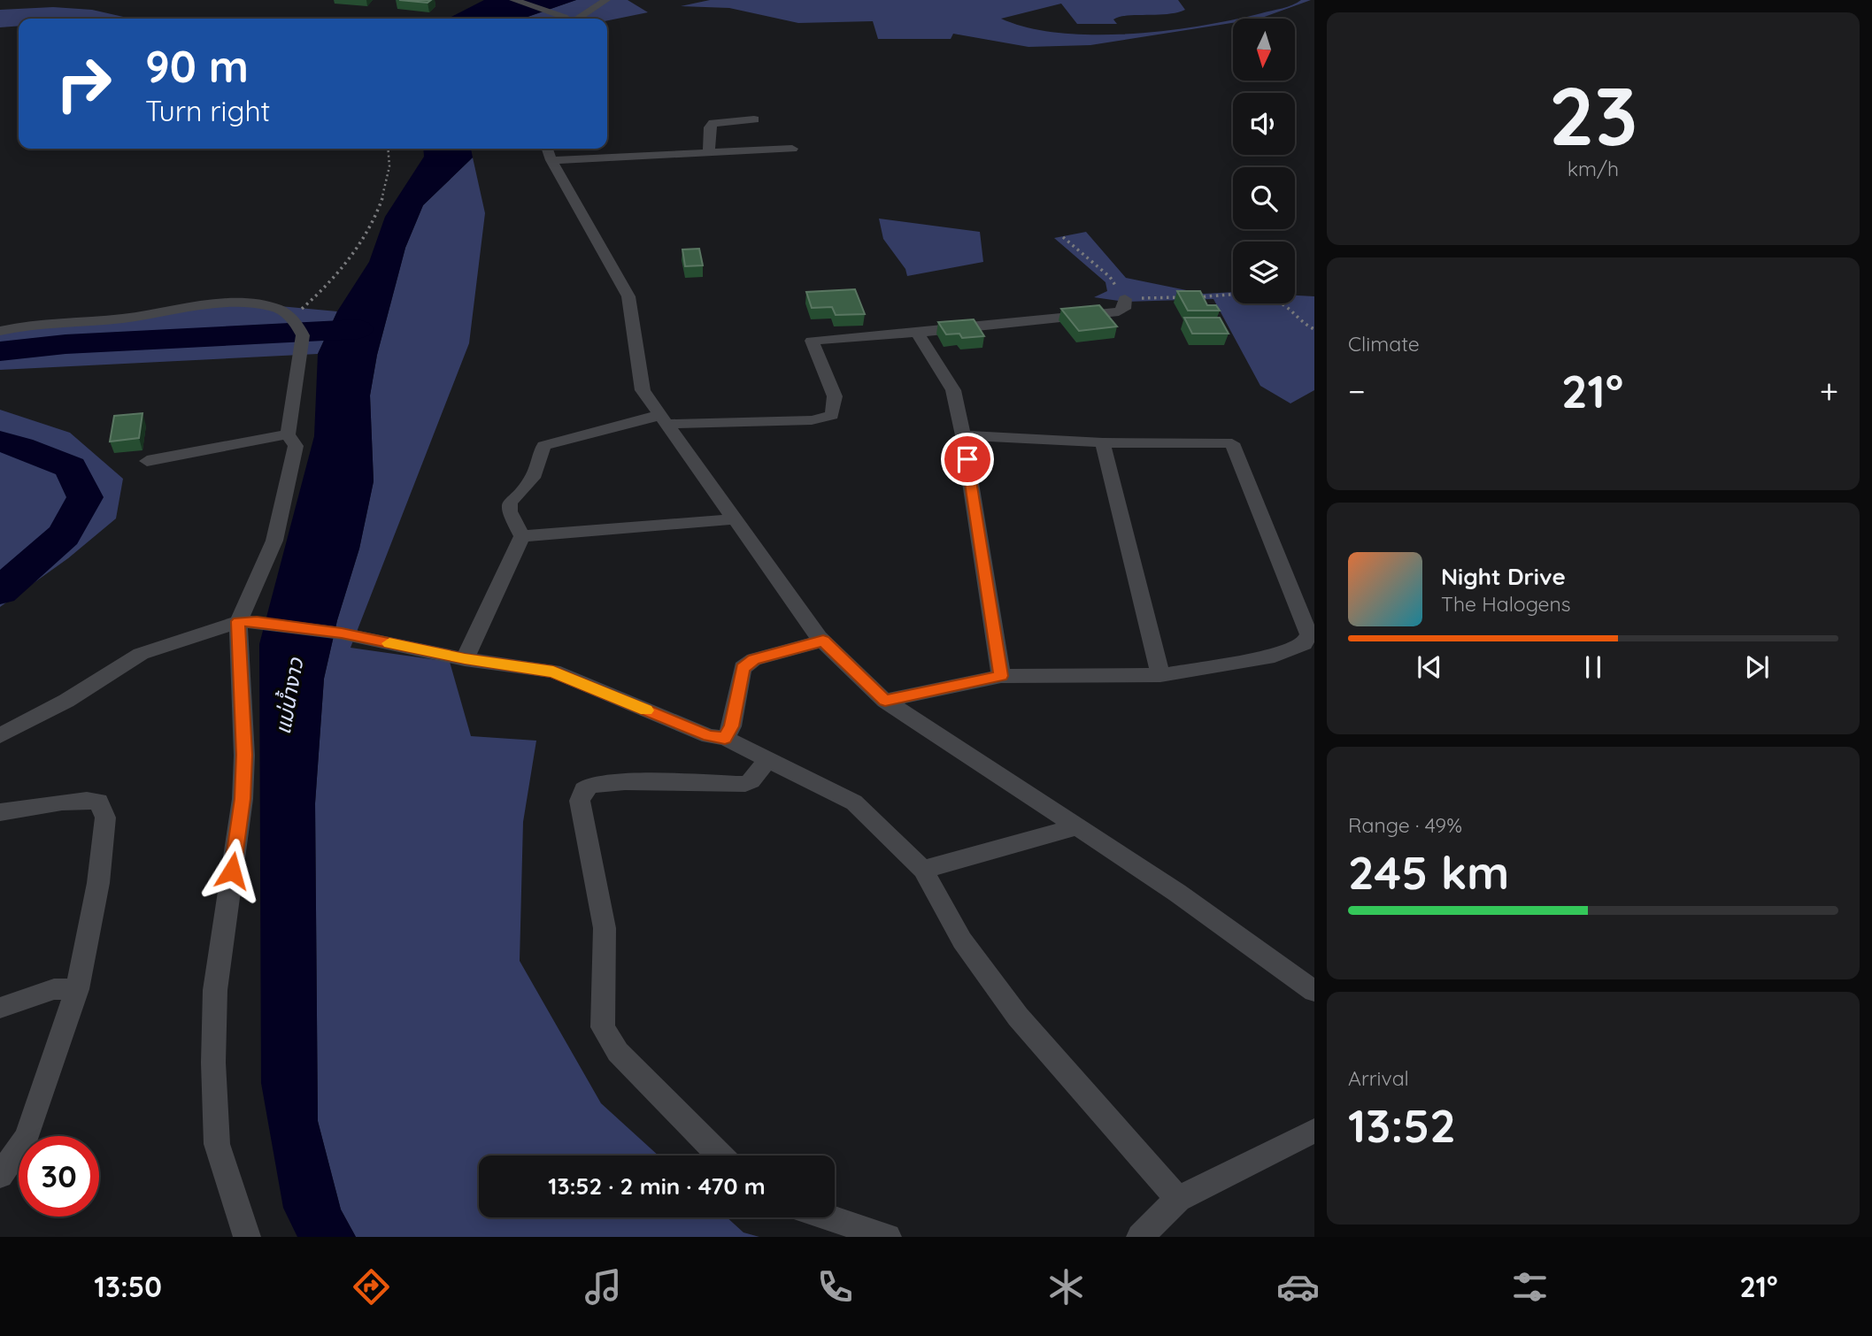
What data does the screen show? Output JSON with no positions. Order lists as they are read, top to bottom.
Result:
{
  "water": ["แม่น้ำงาว"],
  "north": "bottom",
  "page": {
    "tile": [
      ["23", "km/h"],
      "Climate",
      ["Range · 49%", "245 km"],
      ["Arrival", "13:52"]
    ],
    "turn": ["90 m", "Turn right"],
    "heat": ["−", "21°", "+"],
    "song": ["Night Drive", "The Halogens"],
    "limit": "30",
    "trip": "13:52 · 2 min · 470 m",
    "tabs": ["13:50", "21°"]
  }
}
